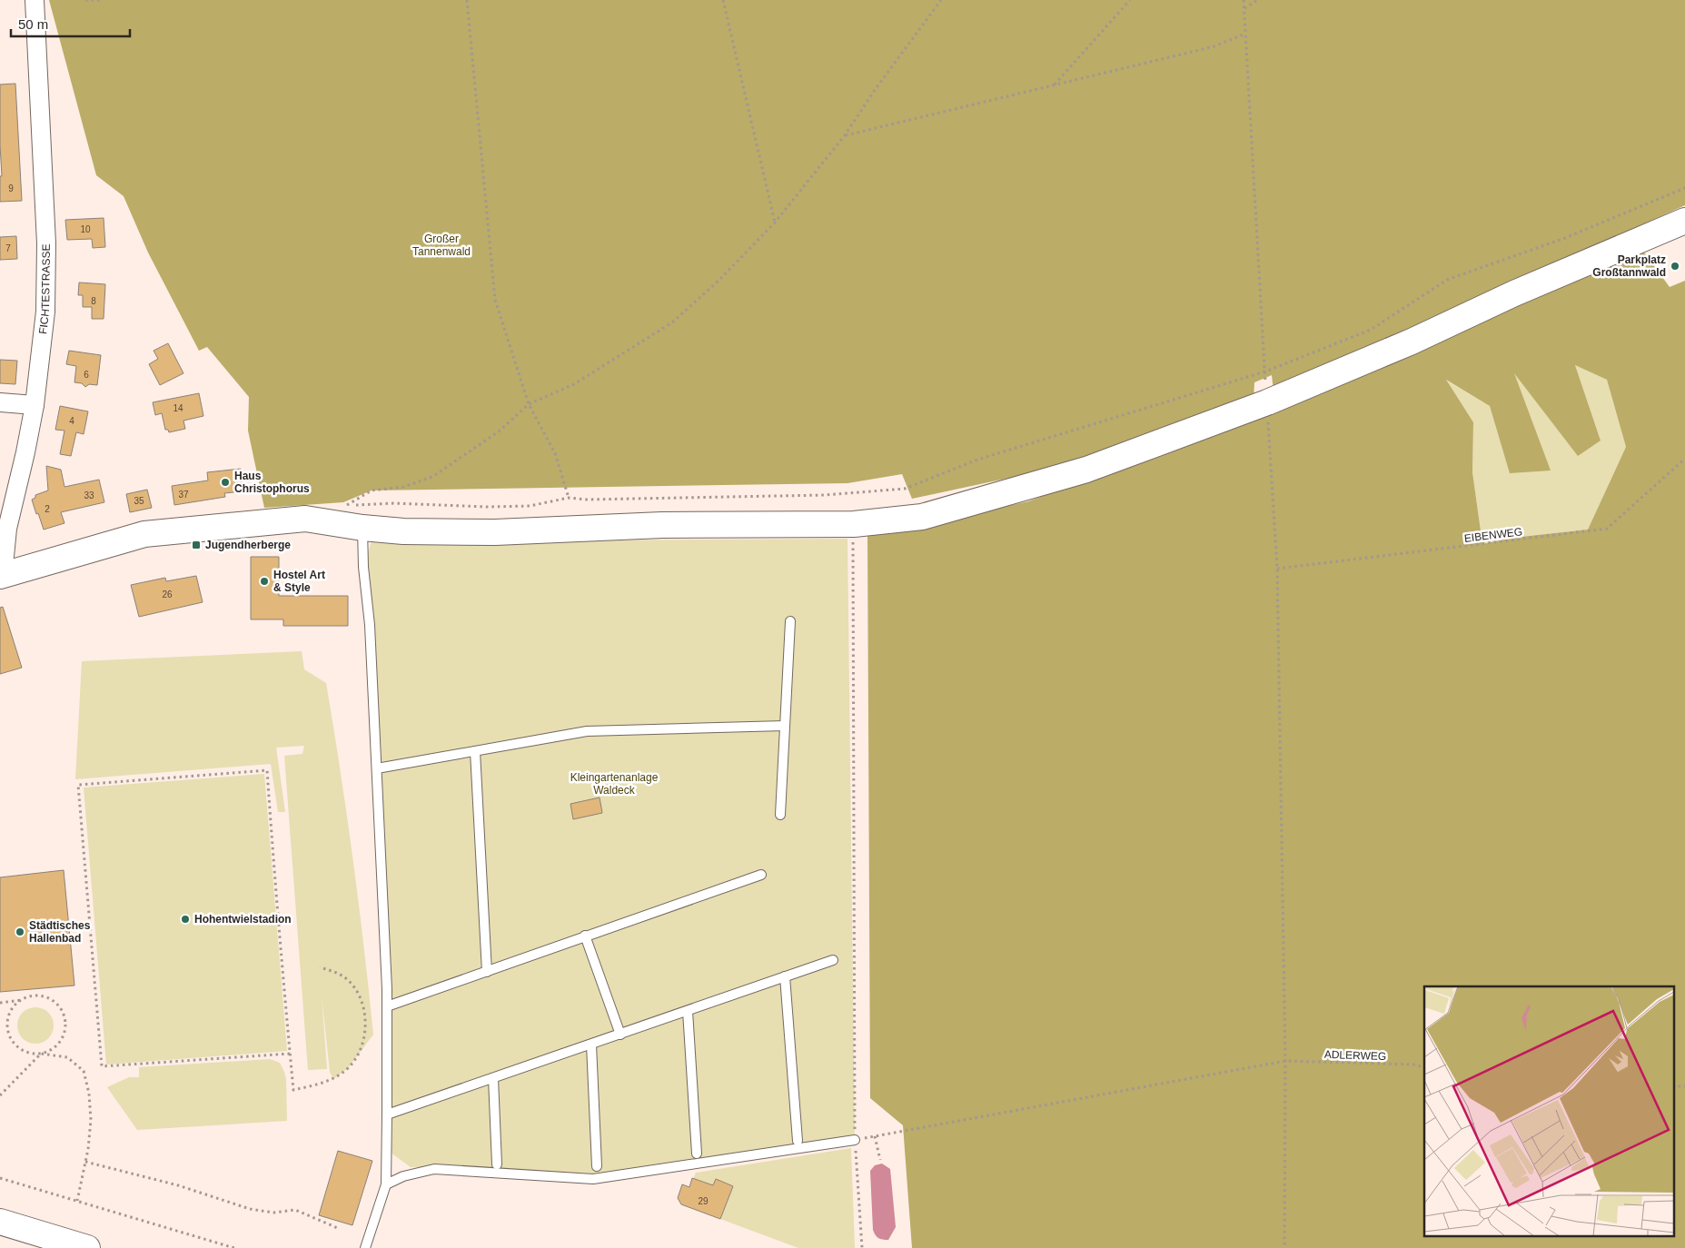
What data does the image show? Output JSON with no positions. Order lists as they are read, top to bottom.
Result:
{
  "streets": {
    "street": ["FICHTESTRASSE"],
    "path": ["EIBENWEG", "ADLERWEG"]
  },
  "parks": ["Großer Tannenwald", "Kleingartenanlage Waldeck"],
  "places": {
    "other": [
      "Parkplatz Großtannwald",
      "Haus Christophorus",
      "Hostel Art & Style",
      "Hohentwielstadion",
      "Städtisches Hallenbad"
    ],
    "transit": ["Jugendherberge"]
  },
  "house_numbers": [
    "9",
    "10",
    "7",
    "8",
    "6",
    "14",
    "4",
    "37",
    "33",
    "35",
    "2",
    "26",
    "29"
  ],
  "scale_bar": "50 m"
}
